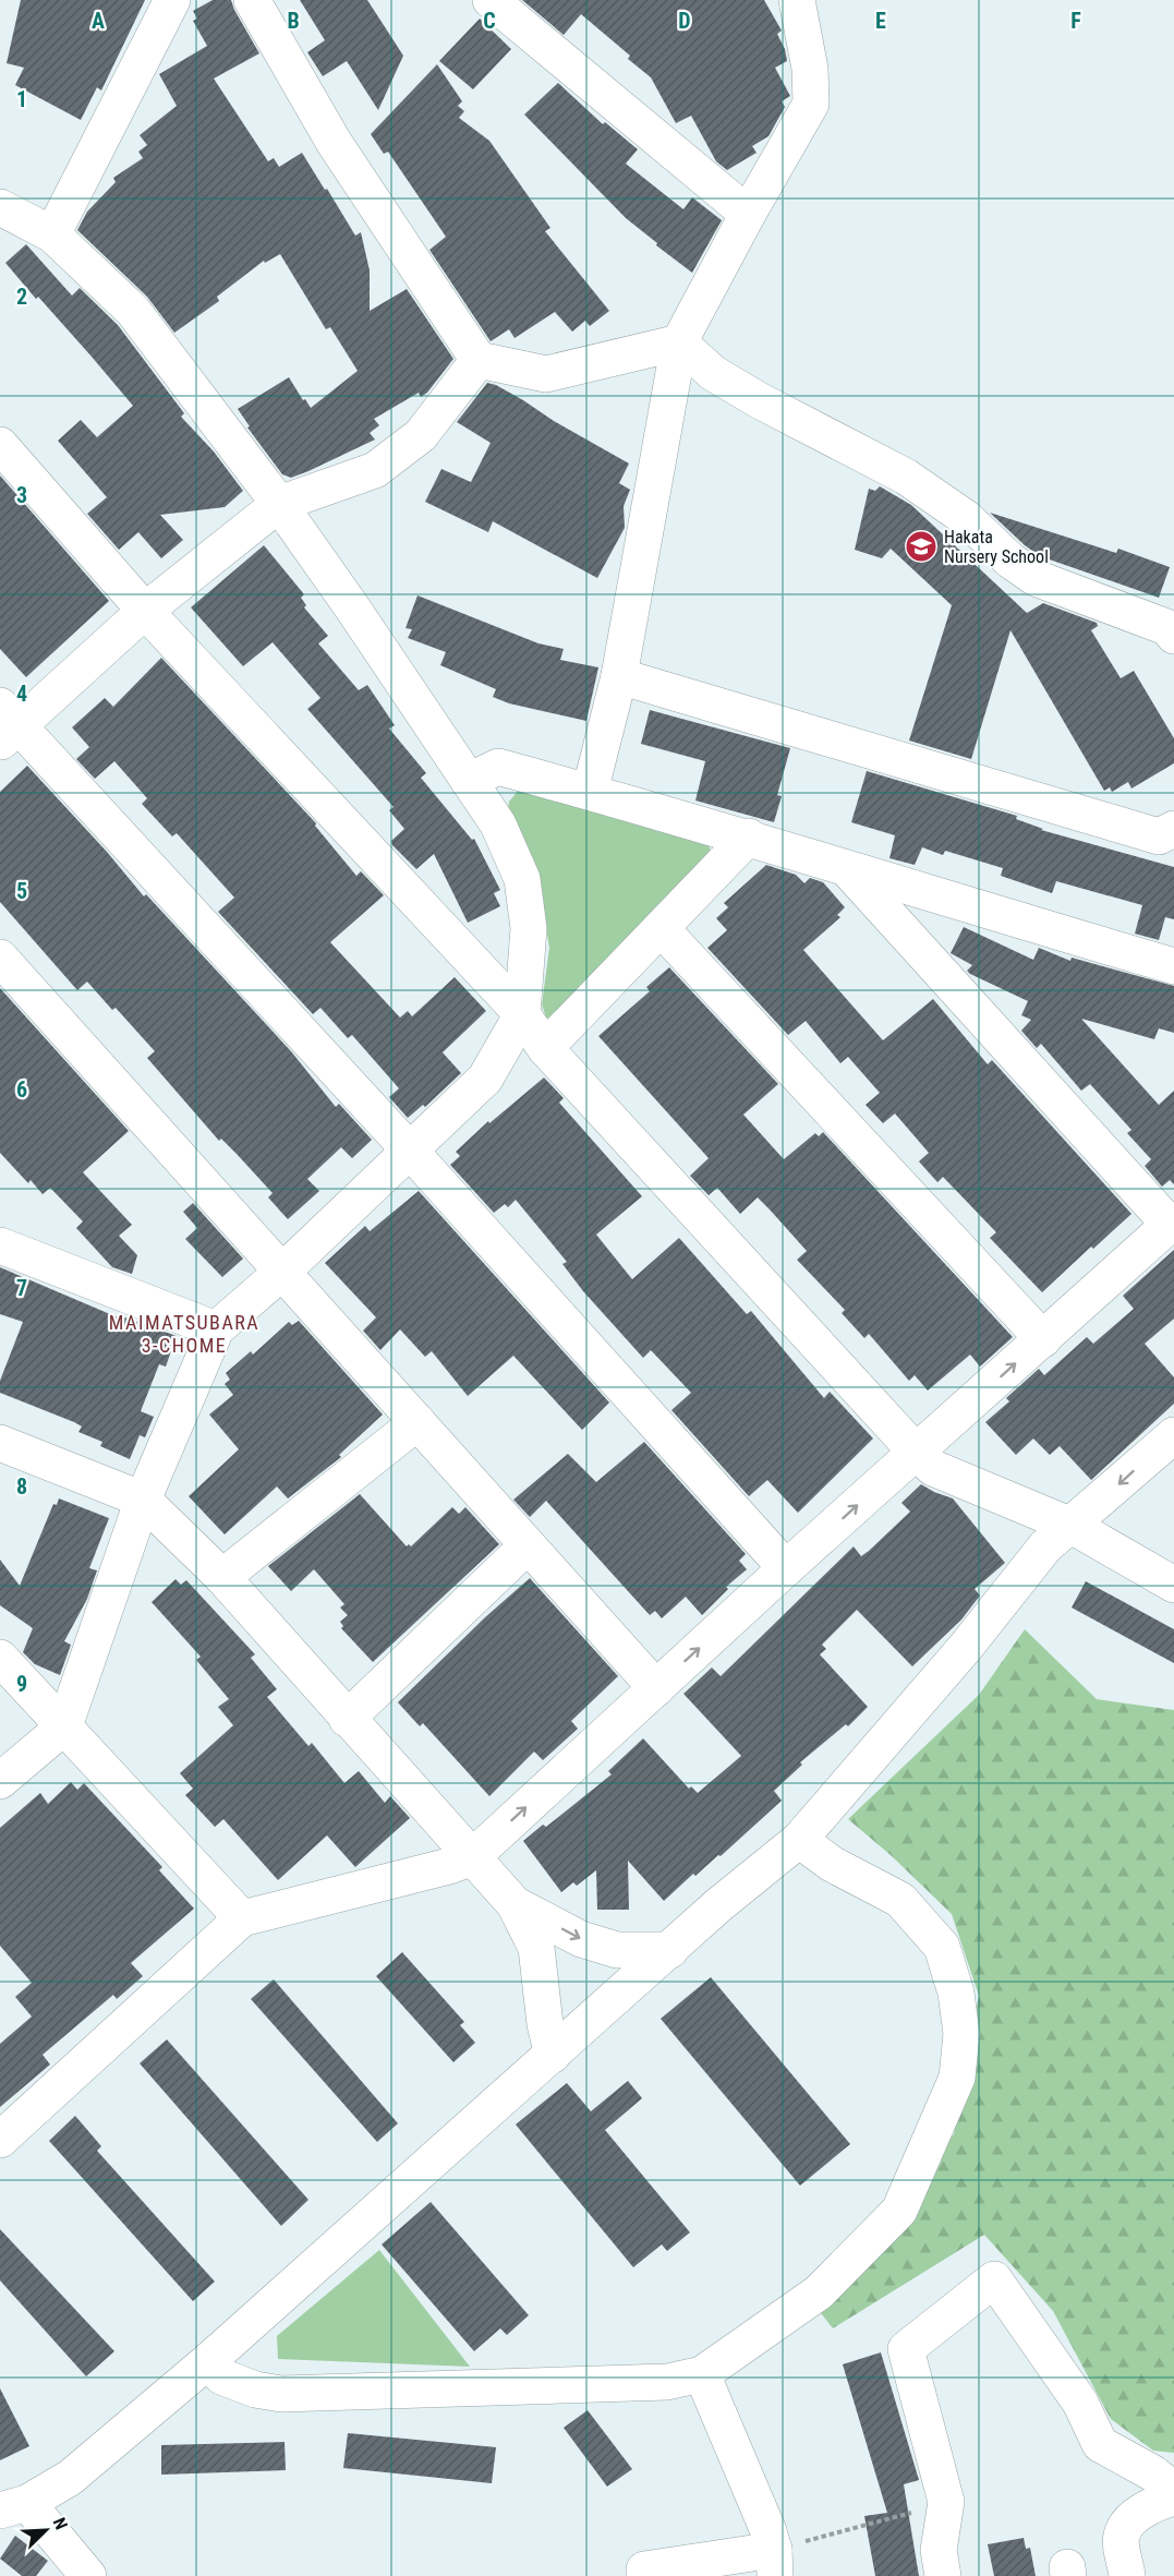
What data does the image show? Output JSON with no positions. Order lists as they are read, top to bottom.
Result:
{
  "districts": ["MAIMATSUBARA 3-CHOME"],
  "places": {
    "school or university": ["Hakata Nursery School"]
  },
  "north": "top right",
  "grid": {
    "columns": [
      "A",
      "B",
      "C",
      "D",
      "E",
      "F"
    ],
    "rows": [
      "1",
      "2",
      "3",
      "4",
      "5",
      "6",
      "7",
      "8",
      "9"
    ]
  }
}
